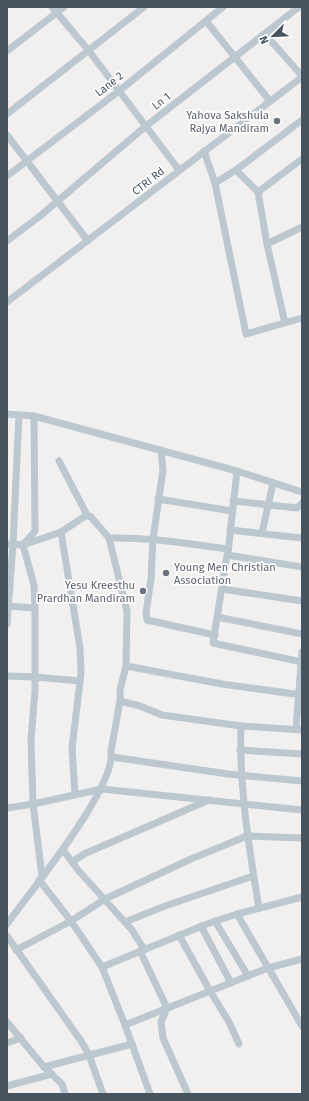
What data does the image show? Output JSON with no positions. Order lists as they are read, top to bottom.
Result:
{
  "streets": {
    "street": ["Lane 2", "Ln 1", "CTRI Rd"]
  },
  "places": ["Yahova Sakshula Rajya Mandiram", "Young Men Christian Association", "Yesu Kreesthu Prardhan Mandiram"],
  "north": "bottom left"
}
